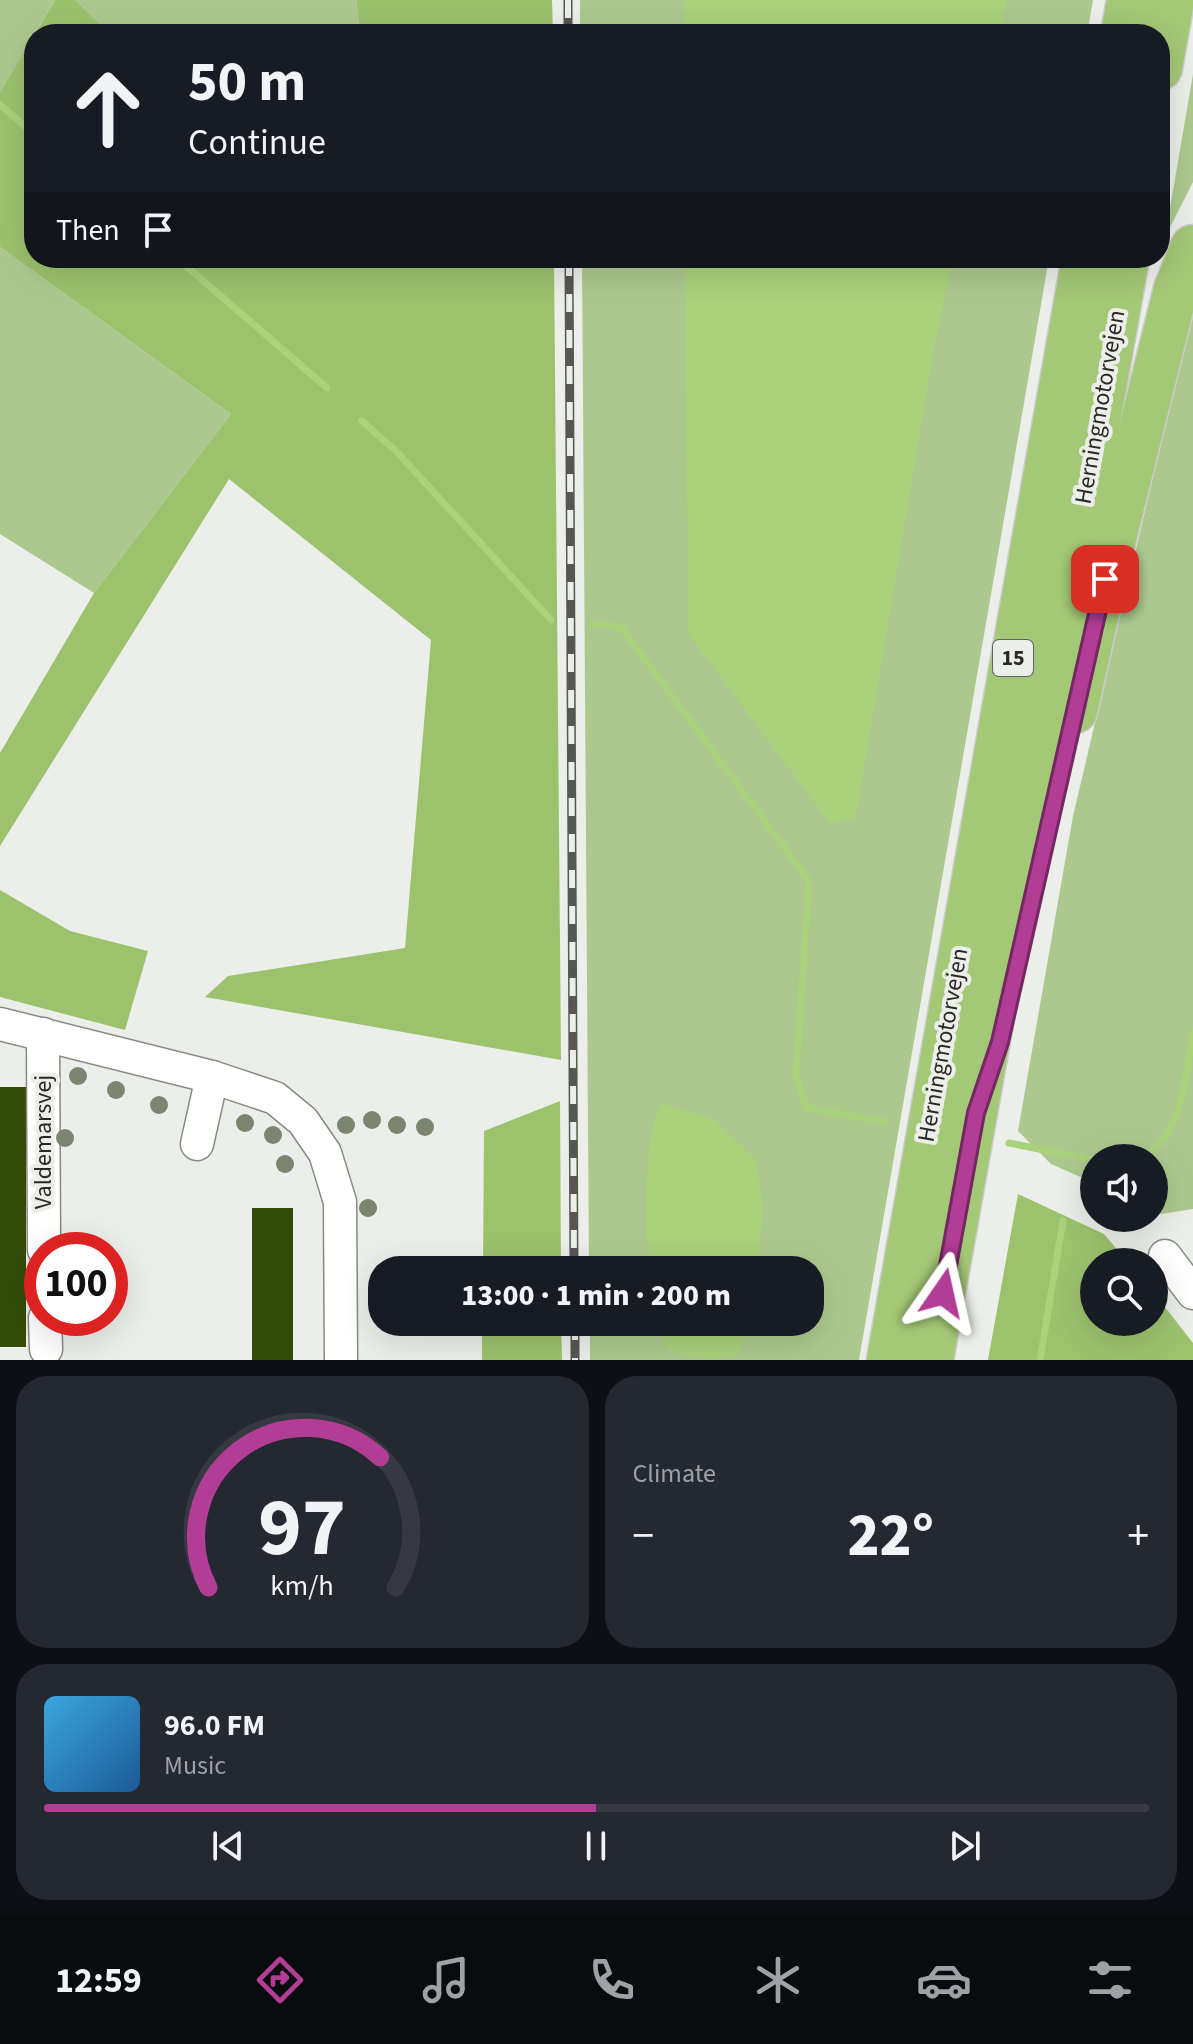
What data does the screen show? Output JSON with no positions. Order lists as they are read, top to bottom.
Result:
{
  "streets": {
    "highway": ["Herningmotorvejen", "15"],
    "street": ["Valdemarsvej"]
  },
  "page": {
    "turn": ["50 m", "Continue"],
    "then": "Then",
    "limit": "100",
    "trip": "13:00 · 1 min · 200 m",
    "tile": "Climate",
    "heat": ["−", "22°", "+"],
    "song": ["96.0 FM", "Music"],
    "tabs": "12:59",
    "gauge": ["97", "km/h"]
  }
}
